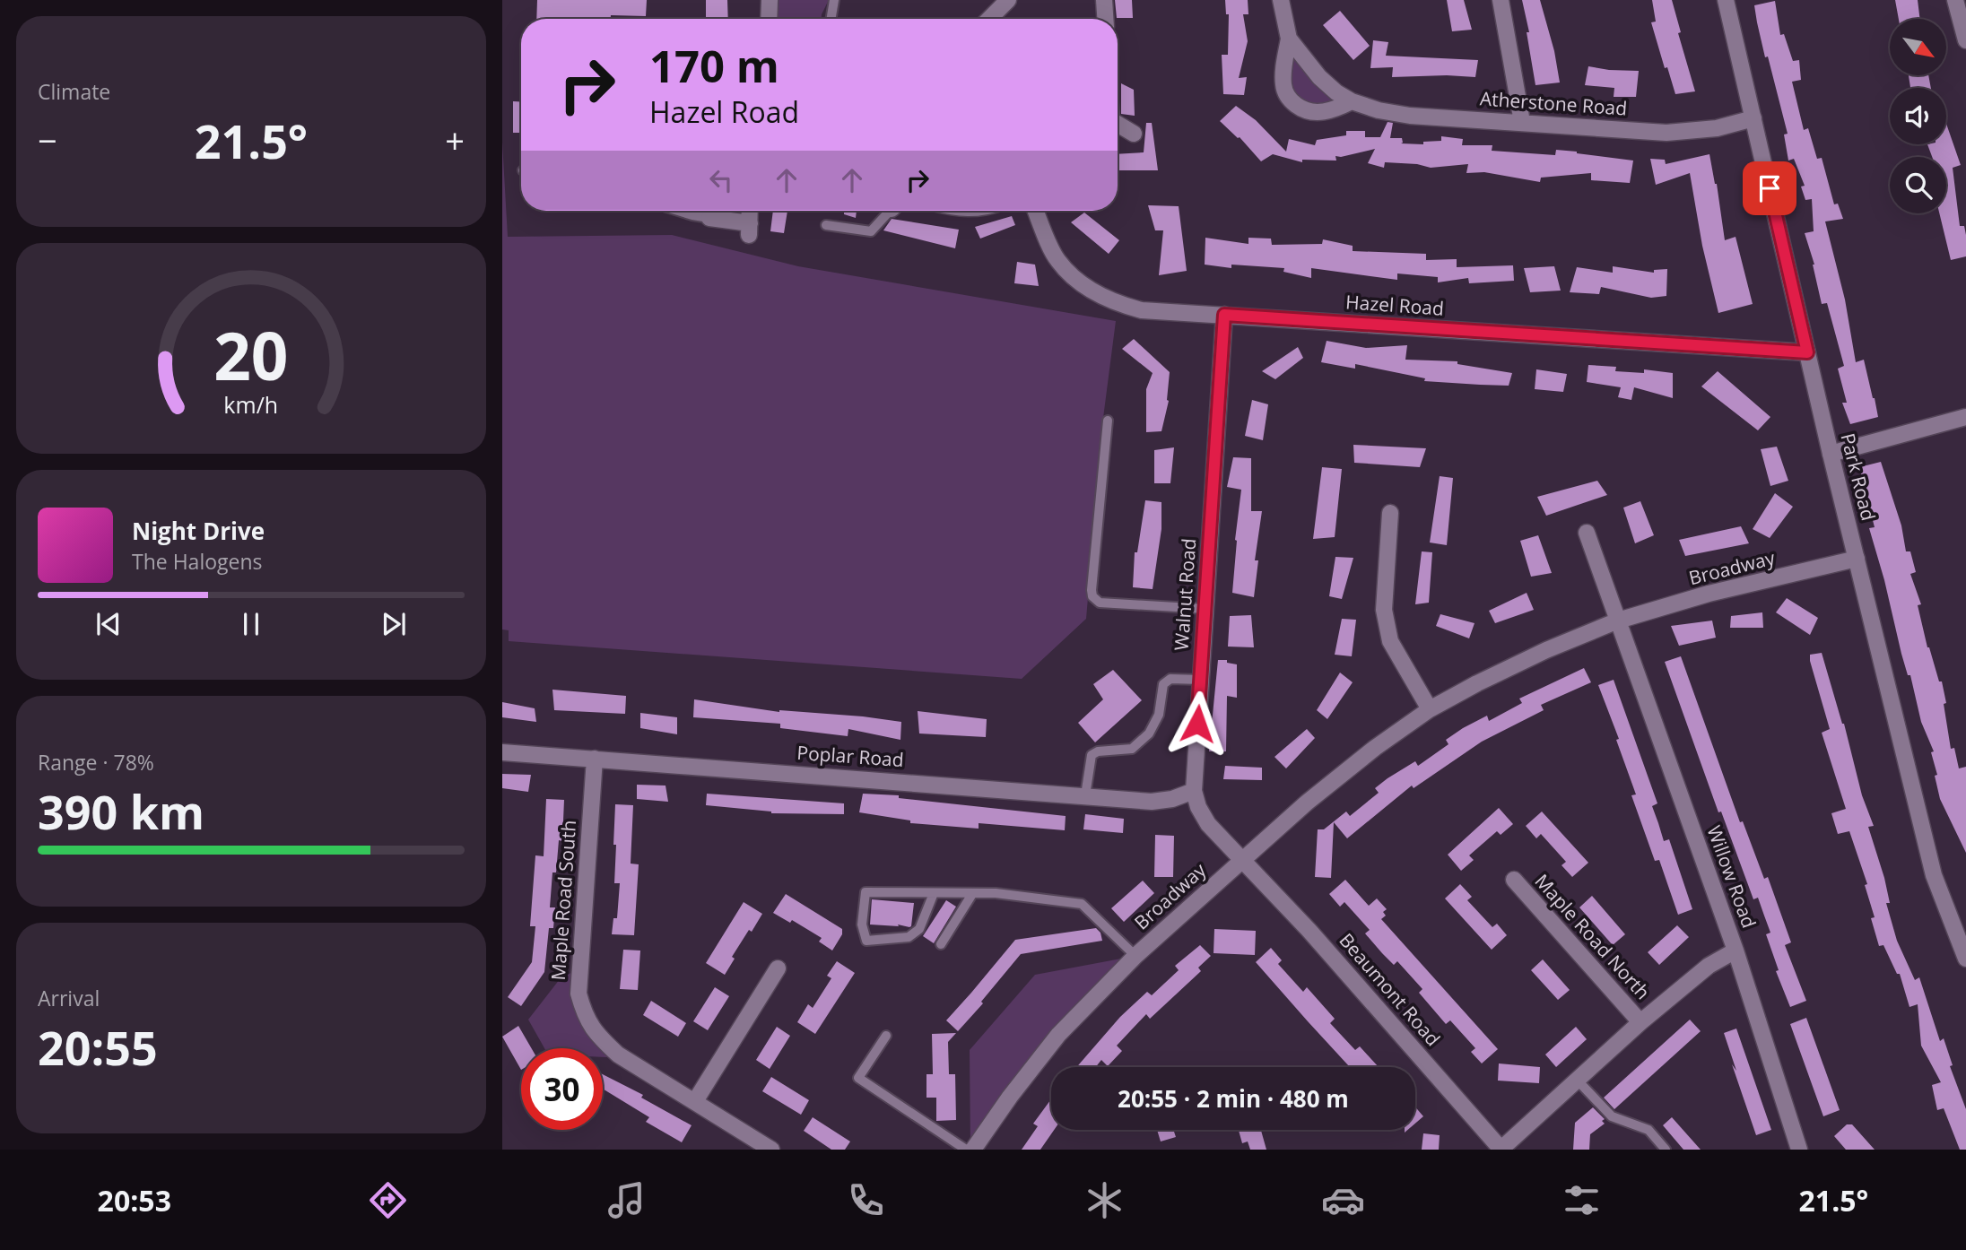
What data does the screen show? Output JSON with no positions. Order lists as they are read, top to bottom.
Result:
{
  "streets": {
    "street": [
      "Atherstone Road",
      "Hazel Road",
      "Park Road",
      "Broadway",
      "Walnut Road",
      "Poplar Road",
      "Willow Road",
      "Maple Road South",
      "Maple Road North",
      "Beaumont Road"
    ]
  },
  "crossings": [
    ["Atherstone Road", "Park Road"],
    ["Hazel Road", "Park Road"],
    ["Hazel Road", "Walnut Road"],
    ["Park Road", "Broadway"],
    ["Broadway", "Walnut Road"],
    ["Broadway", "Willow Road"],
    ["Broadway", "Beaumont Road"],
    ["Walnut Road", "Poplar Road"],
    ["Walnut Road", "Beaumont Road"],
    ["Poplar Road", "Maple Road South"],
    ["Willow Road", "Maple Road North"],
    ["Maple Road North", "Beaumont Road"]
  ],
  "north": "bottom right",
  "page": {
    "tile": [
      "Climate",
      ["Range · 78%", "390 km"],
      ["Arrival", "20:55"]
    ],
    "turn": ["170 m", "Hazel Road"],
    "heat": ["−", "21.5°", "+"],
    "song": ["Night Drive", "The Halogens"],
    "limit": "30",
    "trip": "20:55 · 2 min · 480 m",
    "tabs": ["20:53", "21.5°"],
    "gauge": ["20", "km/h"]
  }
}
